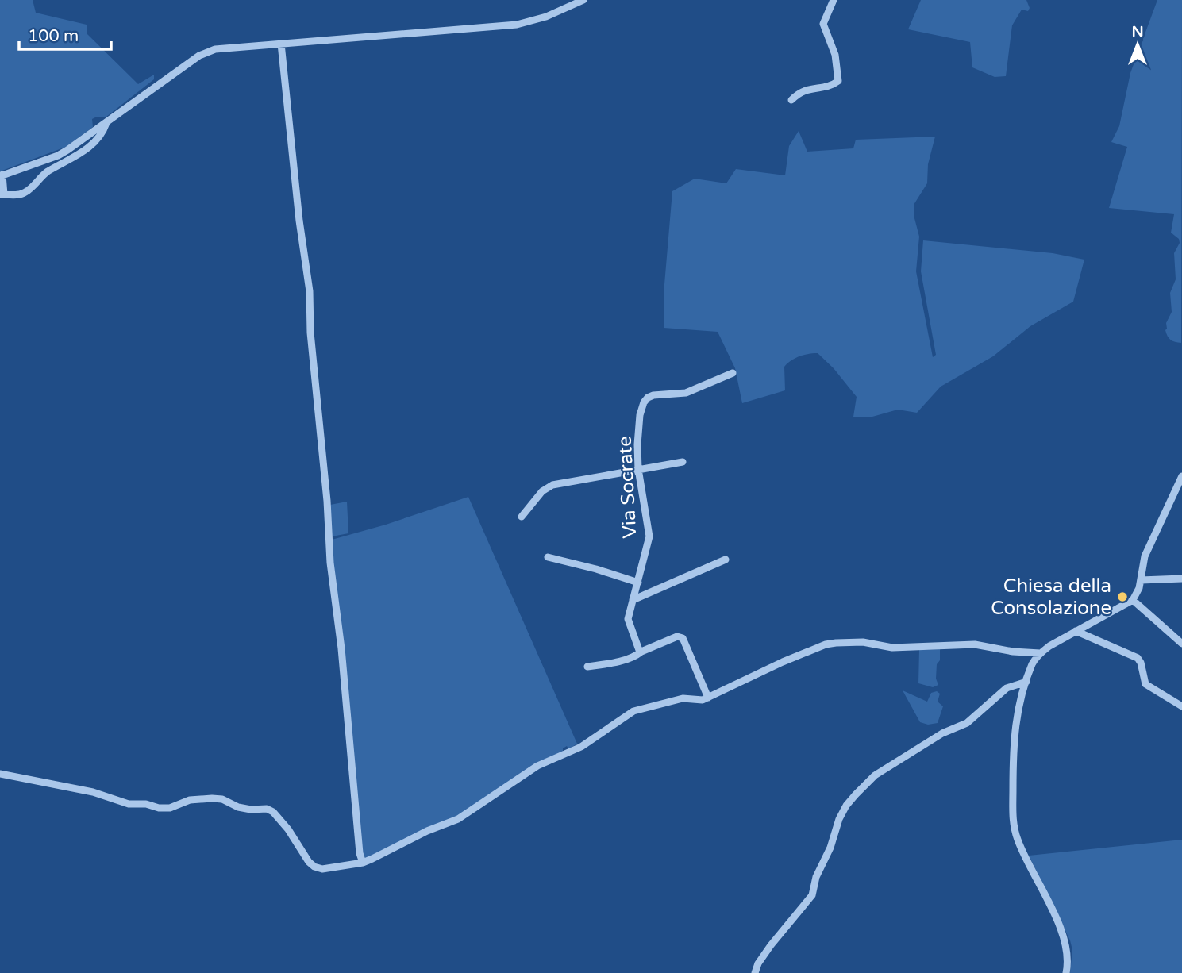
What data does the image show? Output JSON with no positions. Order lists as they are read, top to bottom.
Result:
{
  "streets": {
    "street": ["Via Socrate"]
  },
  "places": ["Chiesa della Consolazione"],
  "scale_bar": "100 m",
  "north": "top"
}
